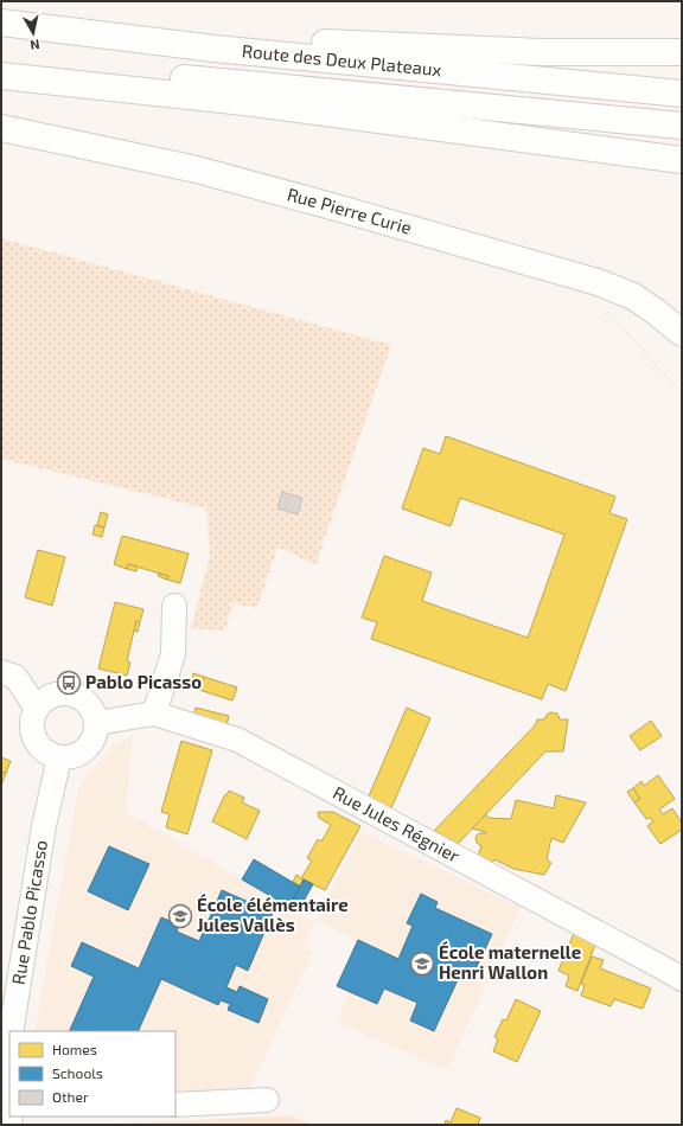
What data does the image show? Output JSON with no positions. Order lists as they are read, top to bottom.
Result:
{
  "streets": {
    "main road": ["Route des Deux Plateaux", "Rue Pierre Curie"],
    "street": ["Rue Jules Régnier", "Rue Pablo Picasso"]
  },
  "crossings": [
    ["Rue Jules Régnier", "Rue Pablo Picasso"]
  ],
  "places": {
    "bus stop": ["Pablo Picasso"],
    "school or university": ["École élémentaire Jules Vallès", "École maternelle Henri Wallon"]
  },
  "legend": ["Homes", "Schools", "Other"],
  "north": "bottom"
}
